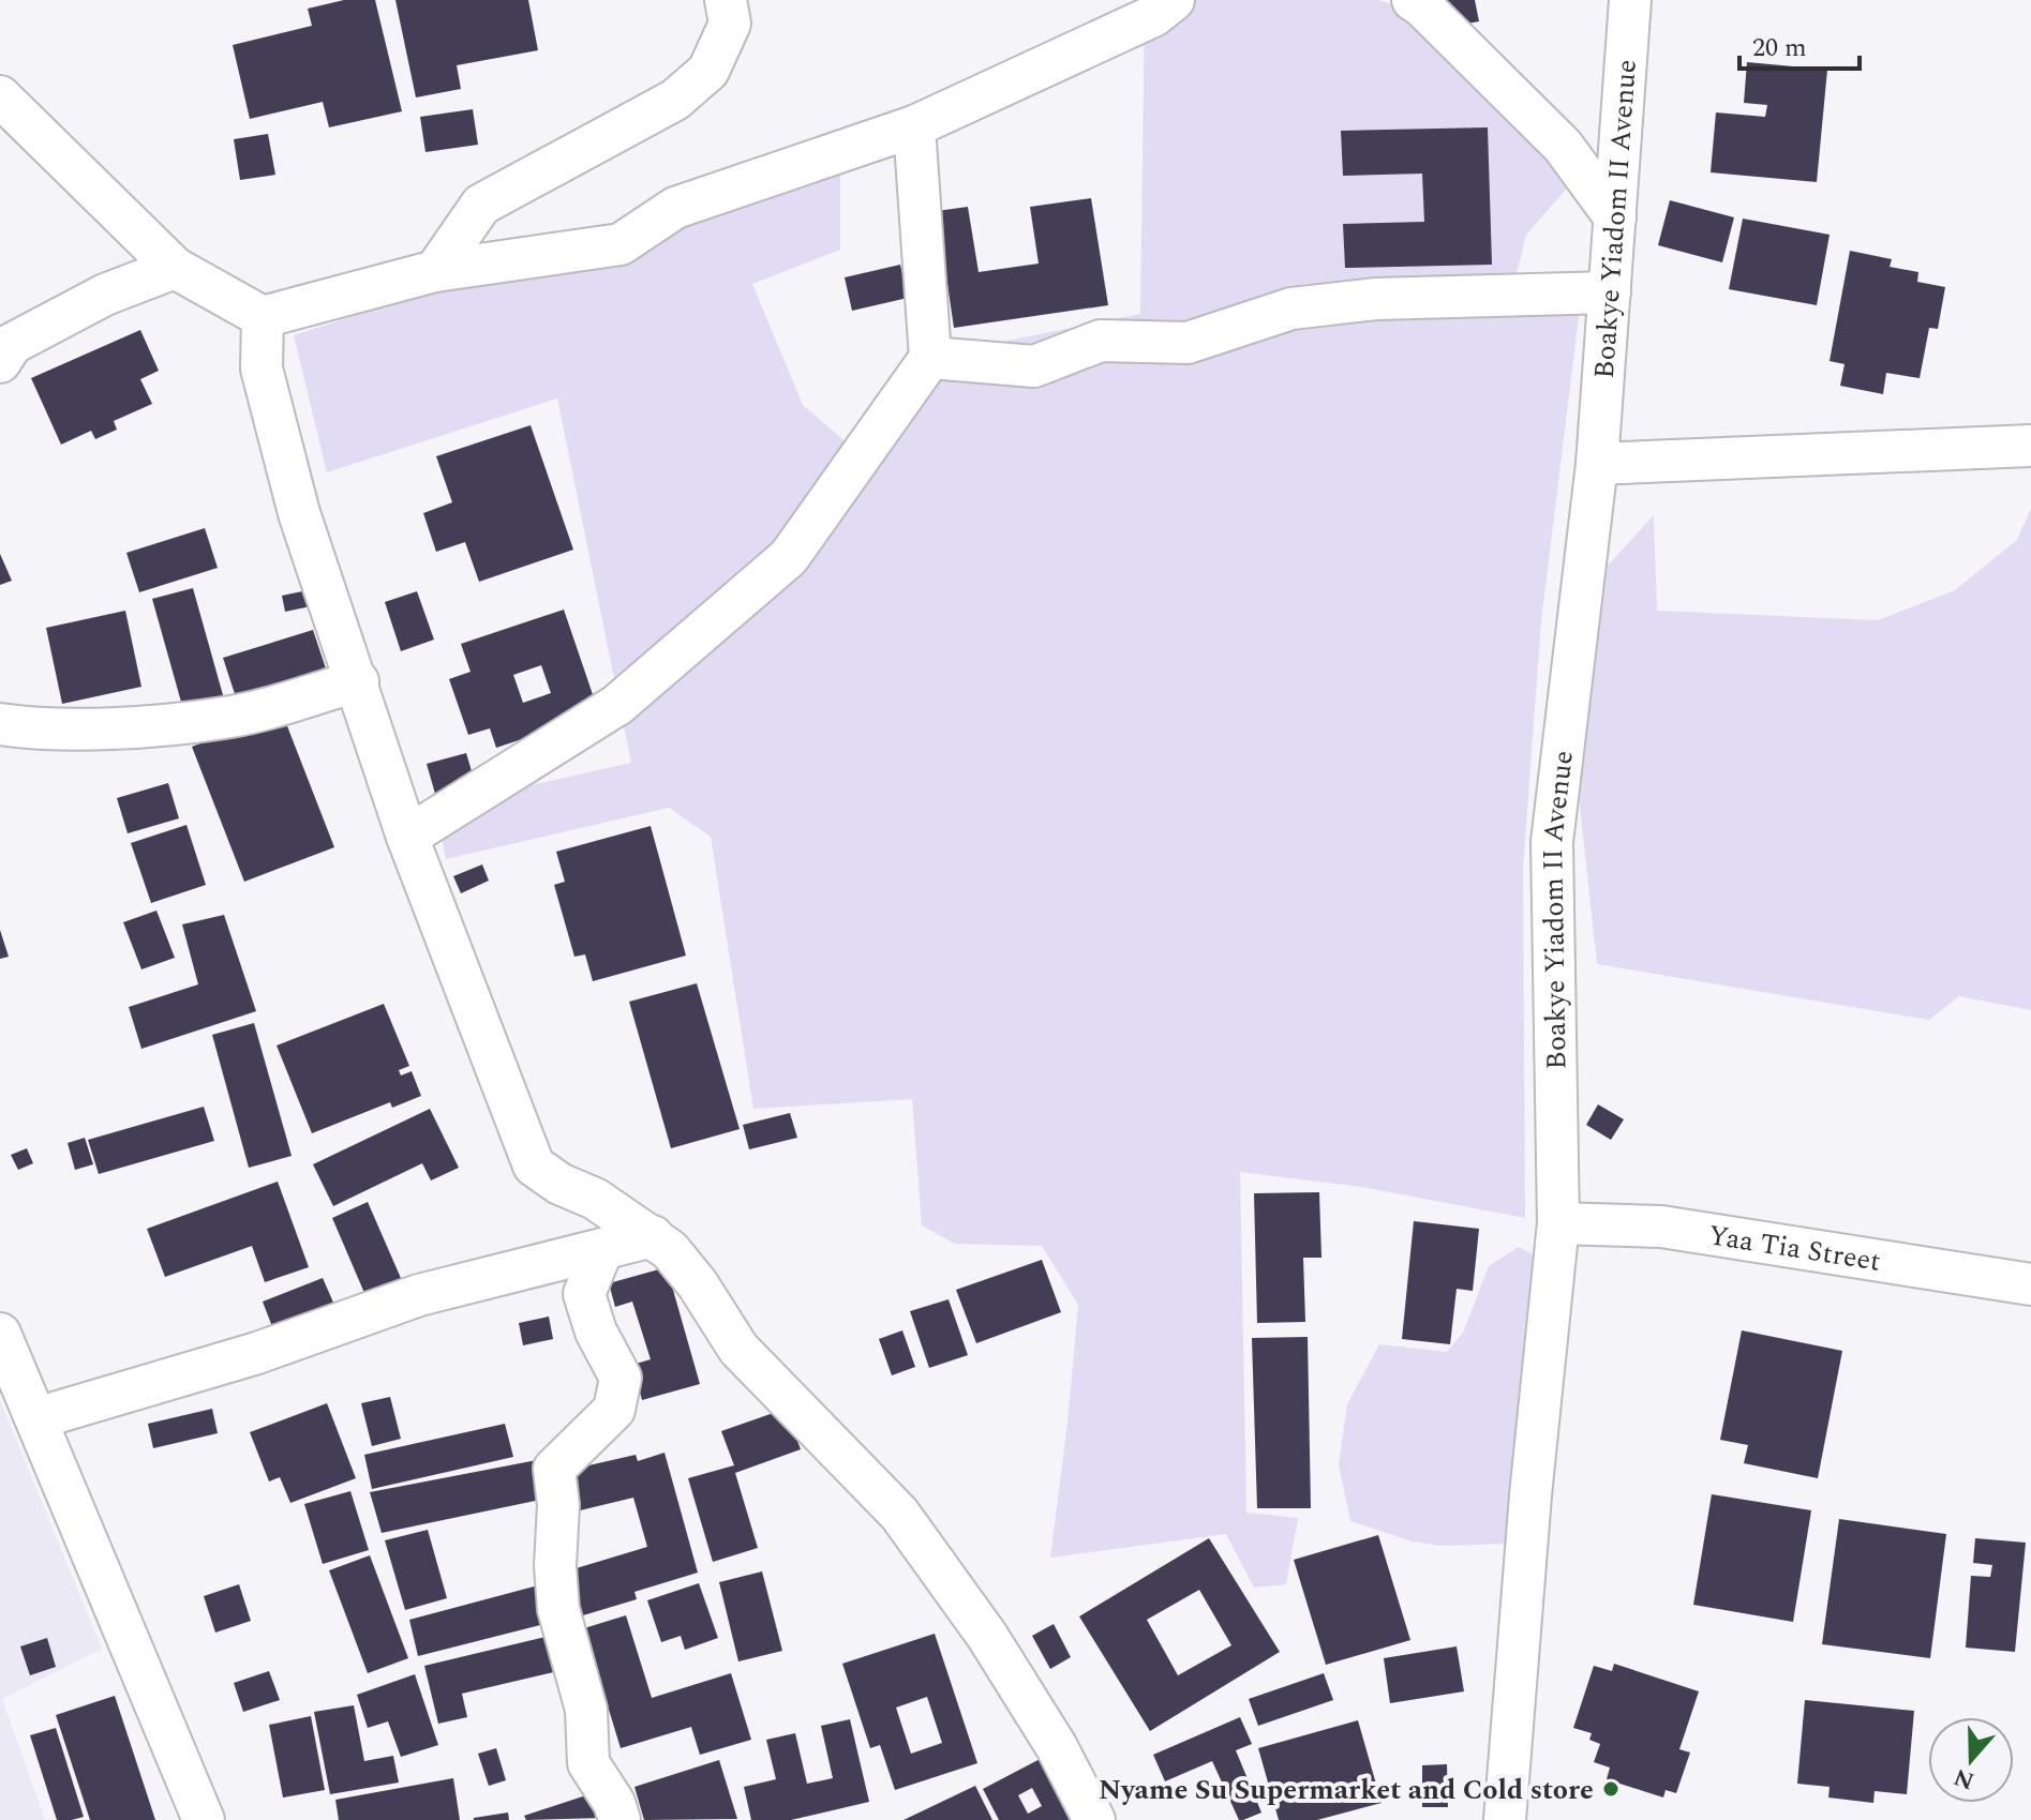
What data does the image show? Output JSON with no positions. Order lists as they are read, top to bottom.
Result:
{
  "streets": {
    "street": ["Boakye Yiadom II Avenue", "Yaa Tia Street"]
  },
  "crossings": [
    ["Boakye Yiadom II Avenue", "Yaa Tia Street"]
  ],
  "places": ["Nyame Su Supermarket and Cold store"],
  "scale_bar": "20 m",
  "north": "bottom"
}
